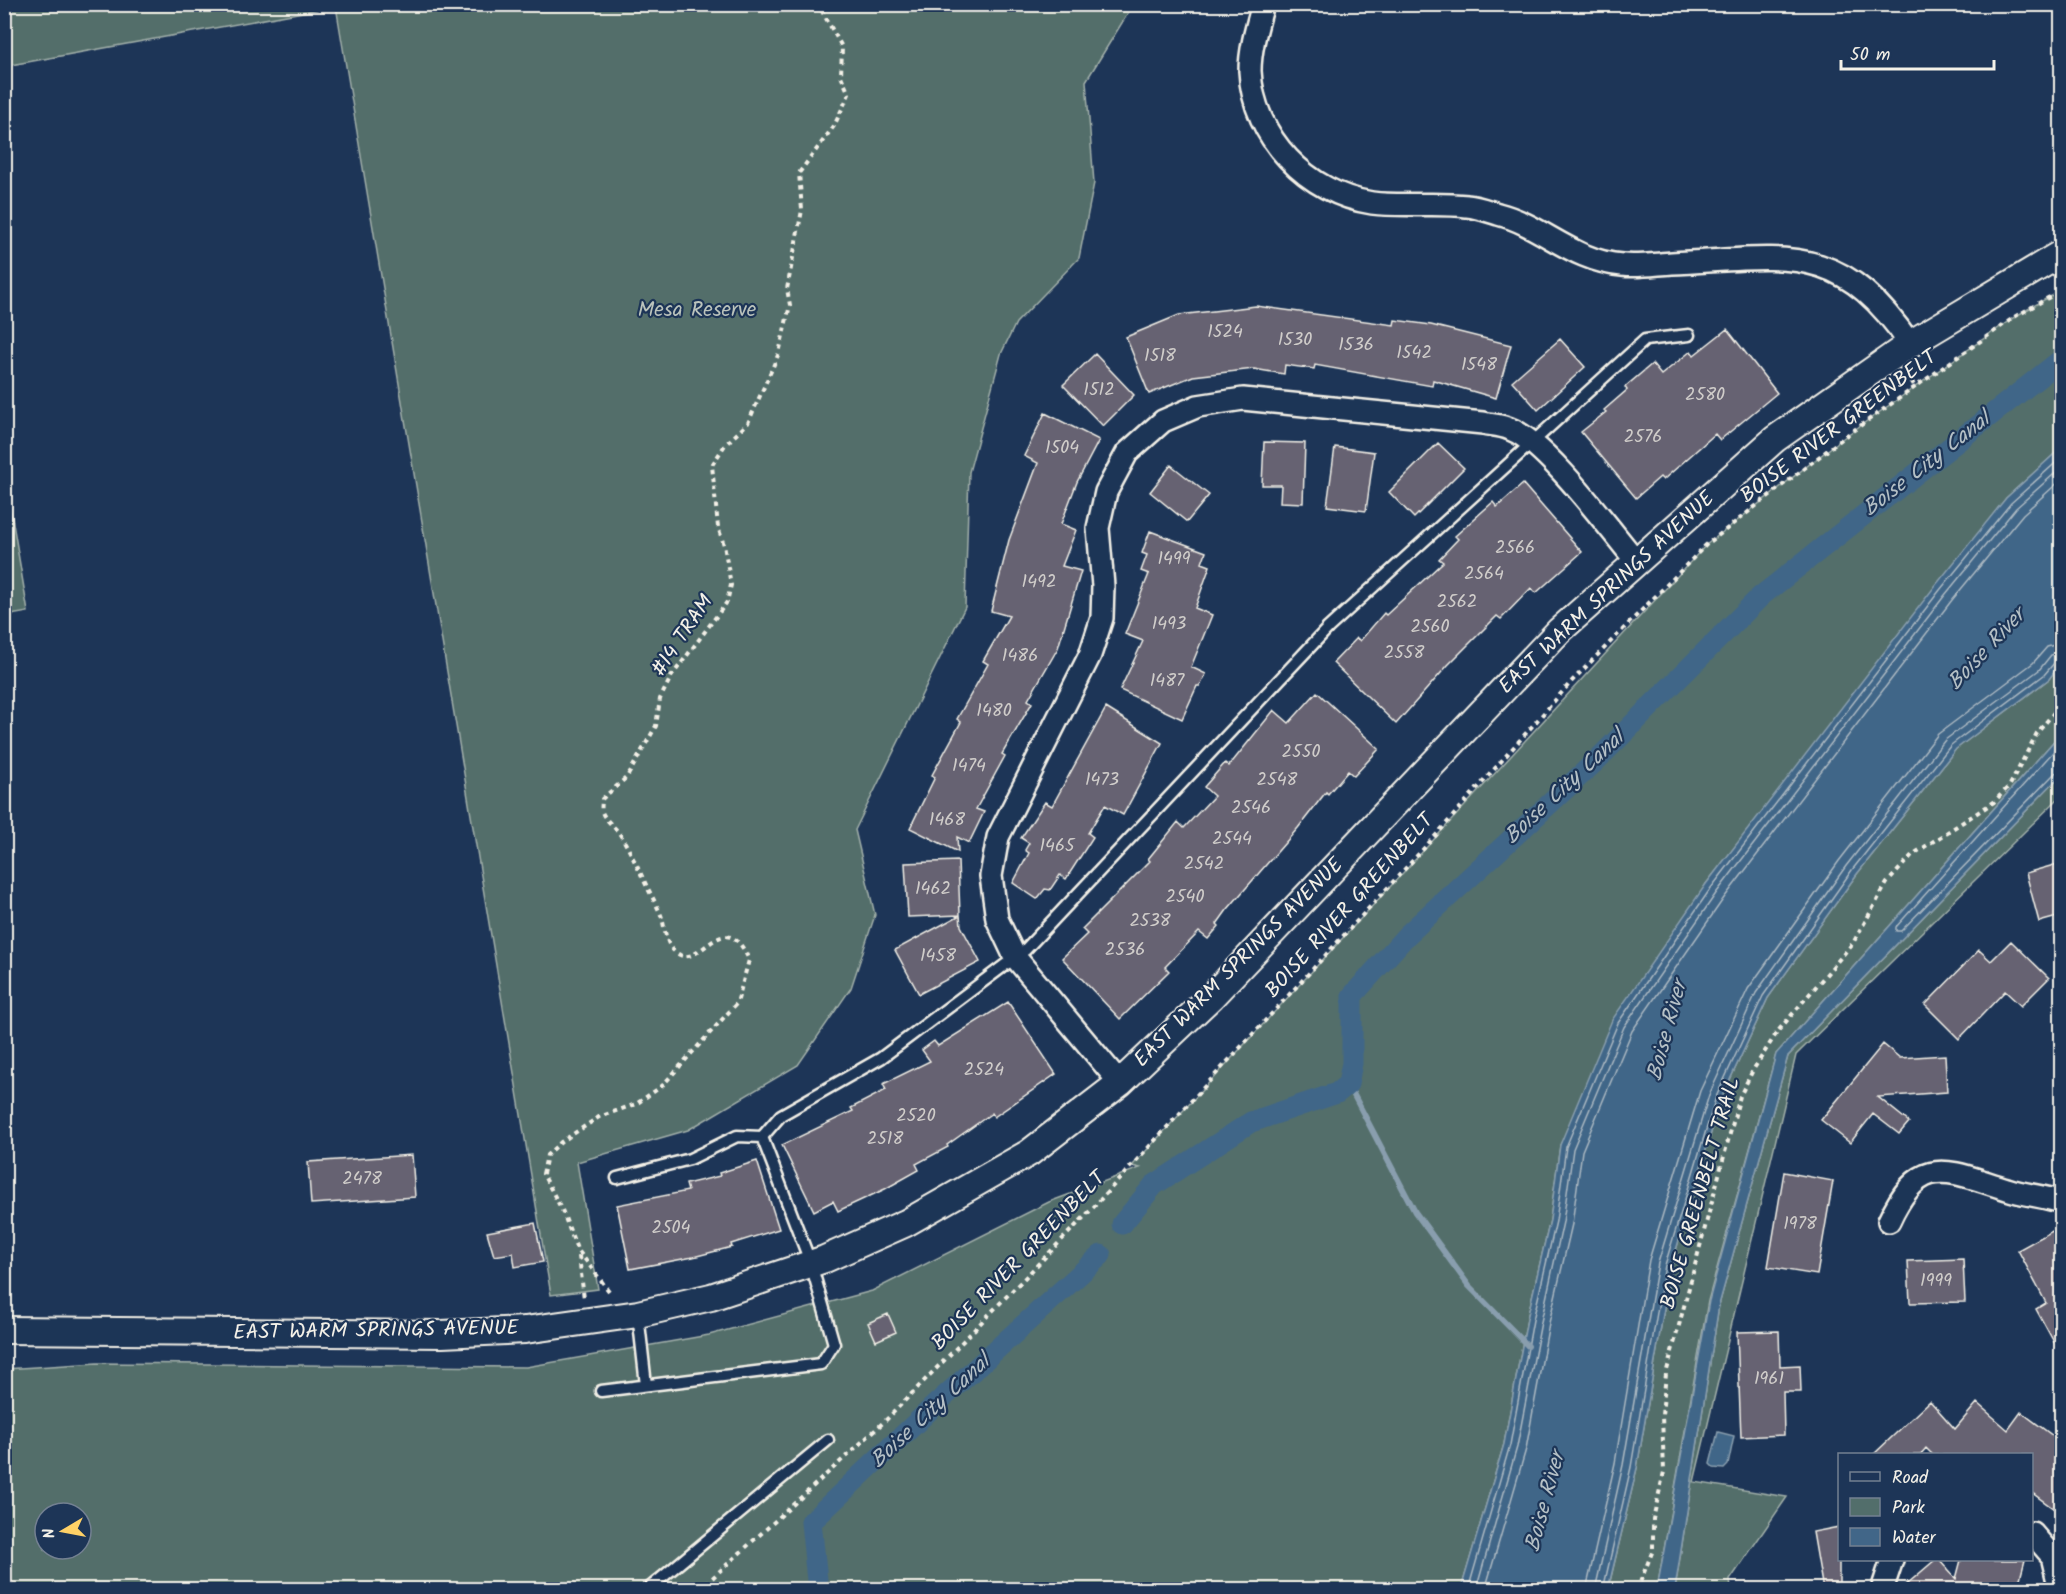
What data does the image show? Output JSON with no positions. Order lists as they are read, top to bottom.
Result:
{
  "streets": {
    "street": ["EAST WARM SPRINGS AVENUE"],
    "path": ["BOISE RIVER GREENBELT", "#14 TRAM", "BOISE GREENBELT TRAIL"]
  },
  "crossings": [
    ["EAST WARM SPRINGS AVENUE", "#14 TRAM"]
  ],
  "water": ["Boise City Canal", "Boise River"],
  "parks": ["Mesa Reserve"],
  "house_numbers": [
    "1524",
    "1530",
    "1536",
    "1542",
    "1518",
    "1548",
    "1512",
    "2580",
    "2576",
    "1504",
    "2566",
    "1499",
    "2564",
    "1492",
    "2562",
    "1493",
    "2560",
    "2558",
    "1486",
    "1487",
    "1480",
    "2550",
    "1474",
    "1473",
    "2548",
    "2546",
    "1468",
    "2544",
    "1465",
    "2542",
    "1462",
    "2540",
    "2538",
    "2536",
    "1458",
    "2524",
    "2520",
    "2518",
    "2478",
    "1978",
    "2504",
    "1999",
    "1961"
  ],
  "legend": ["Road", "Park", "Water"],
  "scale_bar": "50 m",
  "north": "left"
}
